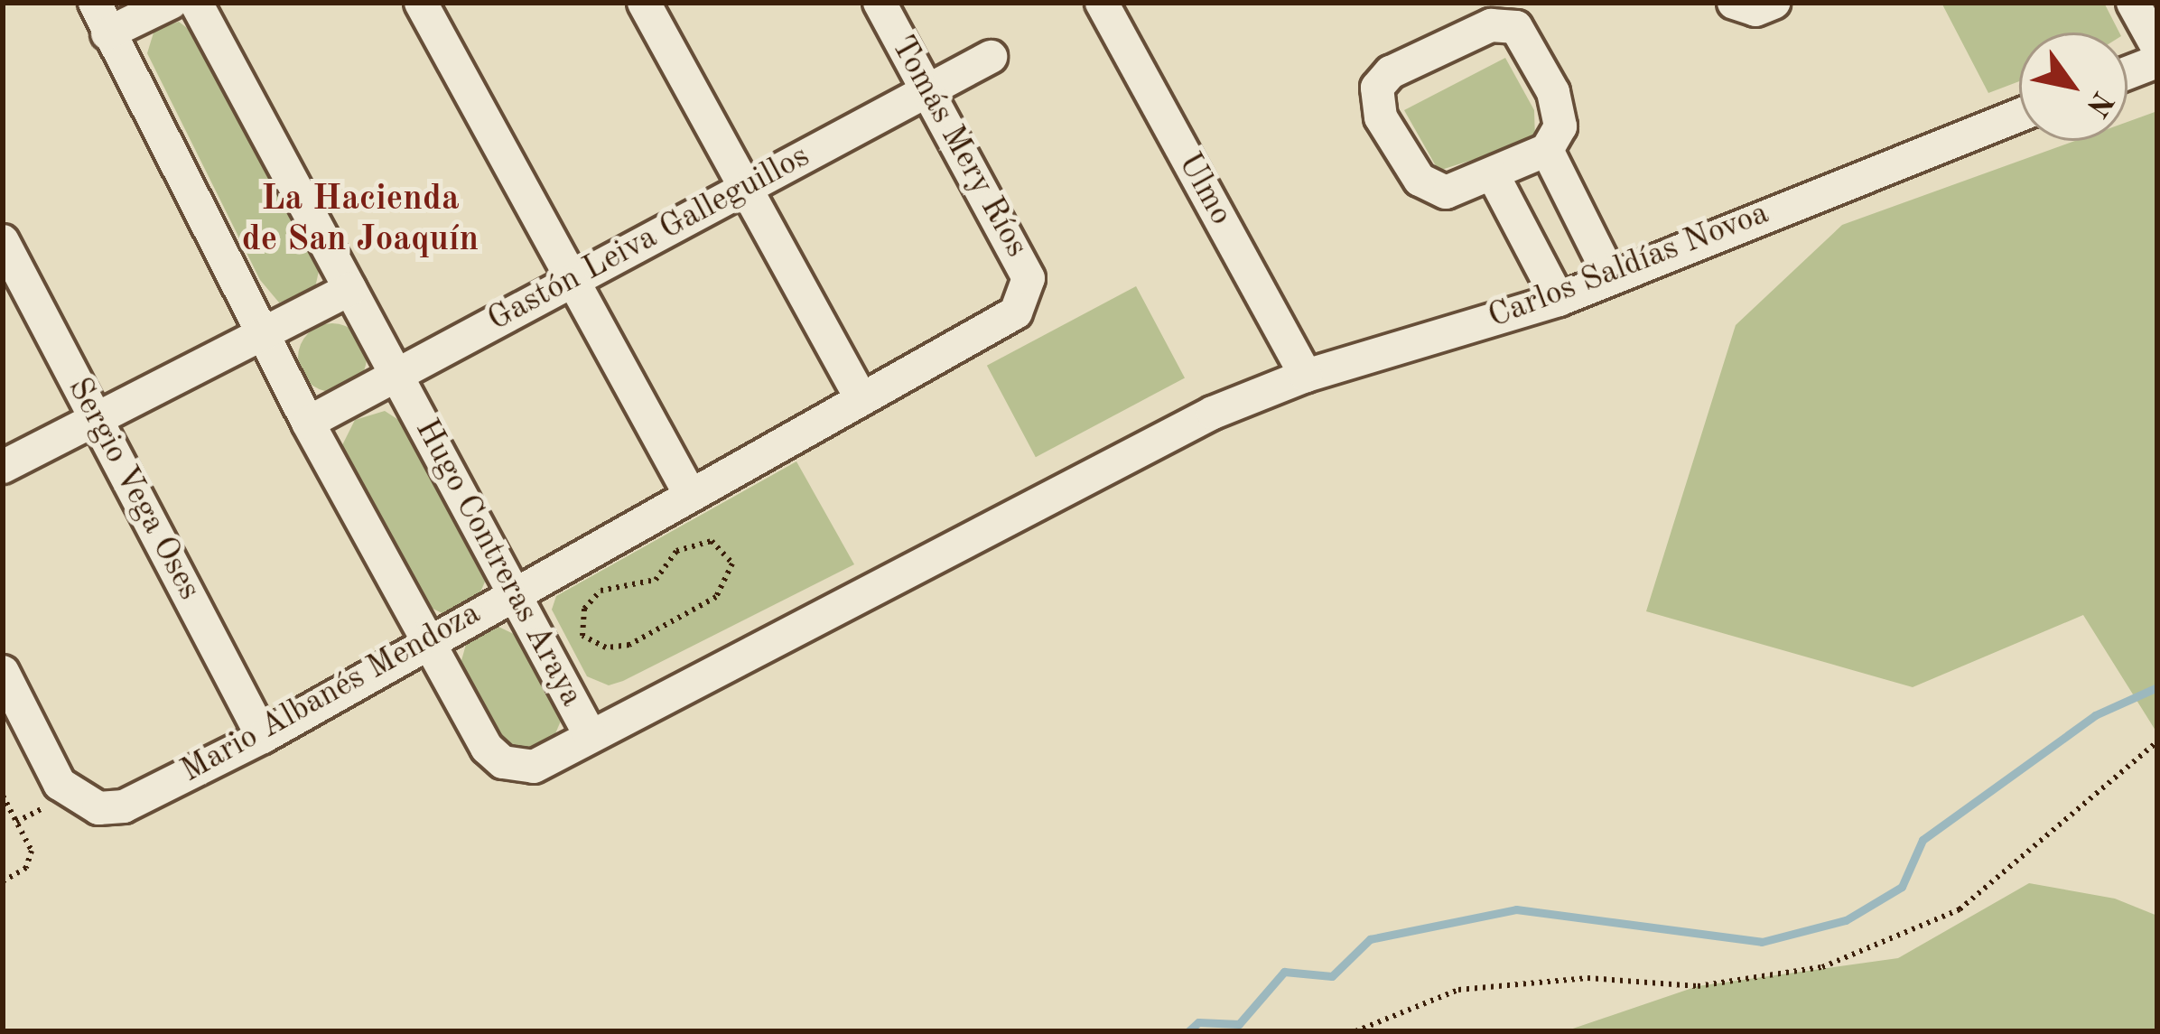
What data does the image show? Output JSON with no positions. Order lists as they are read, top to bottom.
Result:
{
  "streets": {
    "street": [
      "Tomás Mery Ríos",
      "Ulmo",
      "Gastón Leiva Galleguillos",
      "Carlos Saldías Novoa",
      "Sergio Vega Oses",
      "Hugo Contreras Araya",
      "Mario Albanés Mendoza"
    ]
  },
  "crossings": [
    ["Tomás Mery Ríos", "Gastón Leiva Galleguillos"],
    ["Tomás Mery Ríos", "Mario Albanés Mendoza"],
    ["Ulmo", "Carlos Saldías Novoa"],
    ["Gastón Leiva Galleguillos", "Hugo Contreras Araya"],
    ["Carlos Saldías Novoa", "Hugo Contreras Araya"],
    ["Sergio Vega Oses", "Mario Albanés Mendoza"],
    ["Hugo Contreras Araya", "Mario Albanés Mendoza"]
  ],
  "districts": ["La Hacienda de San Joaquín"],
  "north": "bottom right"
}
